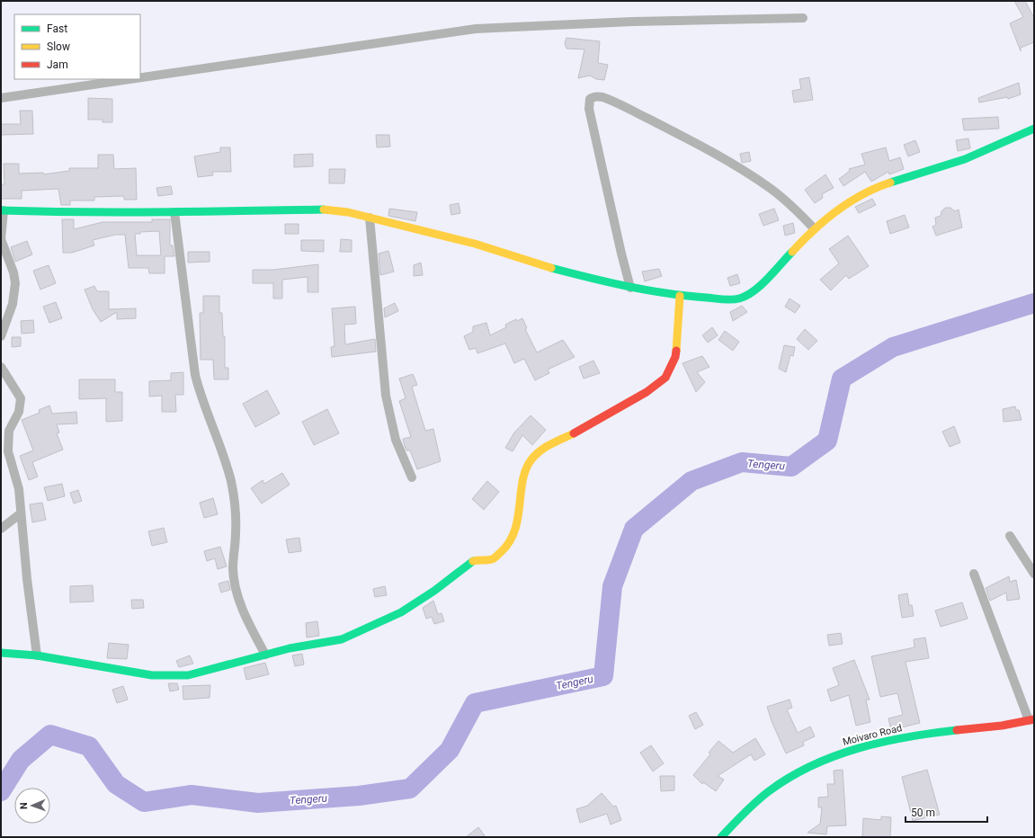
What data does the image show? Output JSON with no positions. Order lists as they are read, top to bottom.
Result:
{
  "streets": {
    "street": ["Moivaro Road"]
  },
  "water": ["Tengeru"],
  "legend": ["Fast", "Slow", "Jam"],
  "scale_bar": "50 m",
  "north": "left"
}
